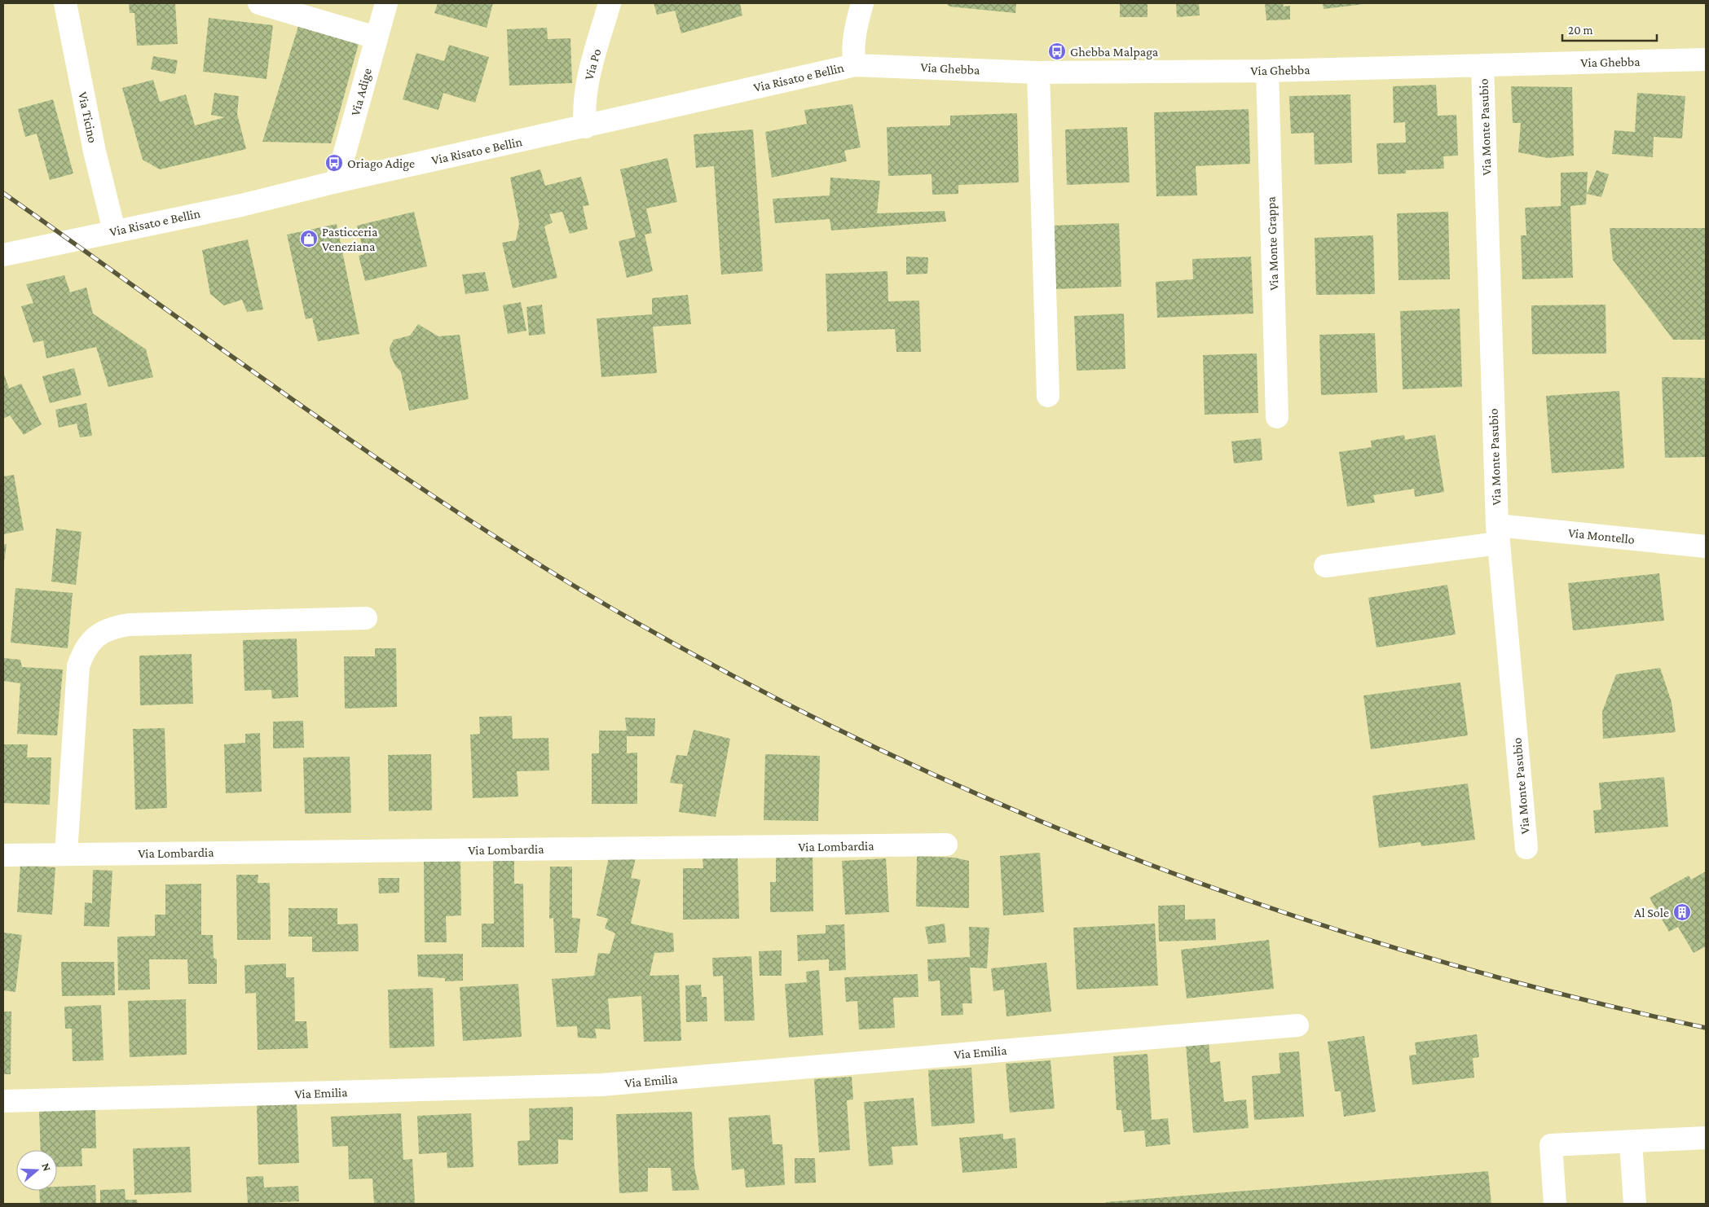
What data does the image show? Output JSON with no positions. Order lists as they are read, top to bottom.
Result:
{
  "streets": {
    "street": [
      "Via Ghebba",
      "Via Po",
      "Via Risato e Bellin",
      "Via Adige",
      "Via Ticino",
      "Via Monte Pasubio",
      "Via Monte Grappa",
      "Via Montello",
      "Via Lombardia",
      "Via Emilia"
    ]
  },
  "crossings": [
    ["Via Ghebba", "Via Risato e Bellin"],
    ["Via Ghebba", "Via Monte Pasubio"],
    ["Via Ghebba", "Via Monte Grappa"],
    ["Via Po", "Via Risato e Bellin"],
    ["Via Risato e Bellin", "Via Adige"],
    ["Via Risato e Bellin", "Via Ticino"],
    ["Via Monte Pasubio", "Via Montello"]
  ],
  "places": {
    "bus stop": ["Ghebba Malpaga", "Oriago Adige"],
    "shop": ["Pasticceria Veneziana"],
    "building": ["Al Sole"]
  },
  "scale_bar": "20 m",
  "north": "right"
}
